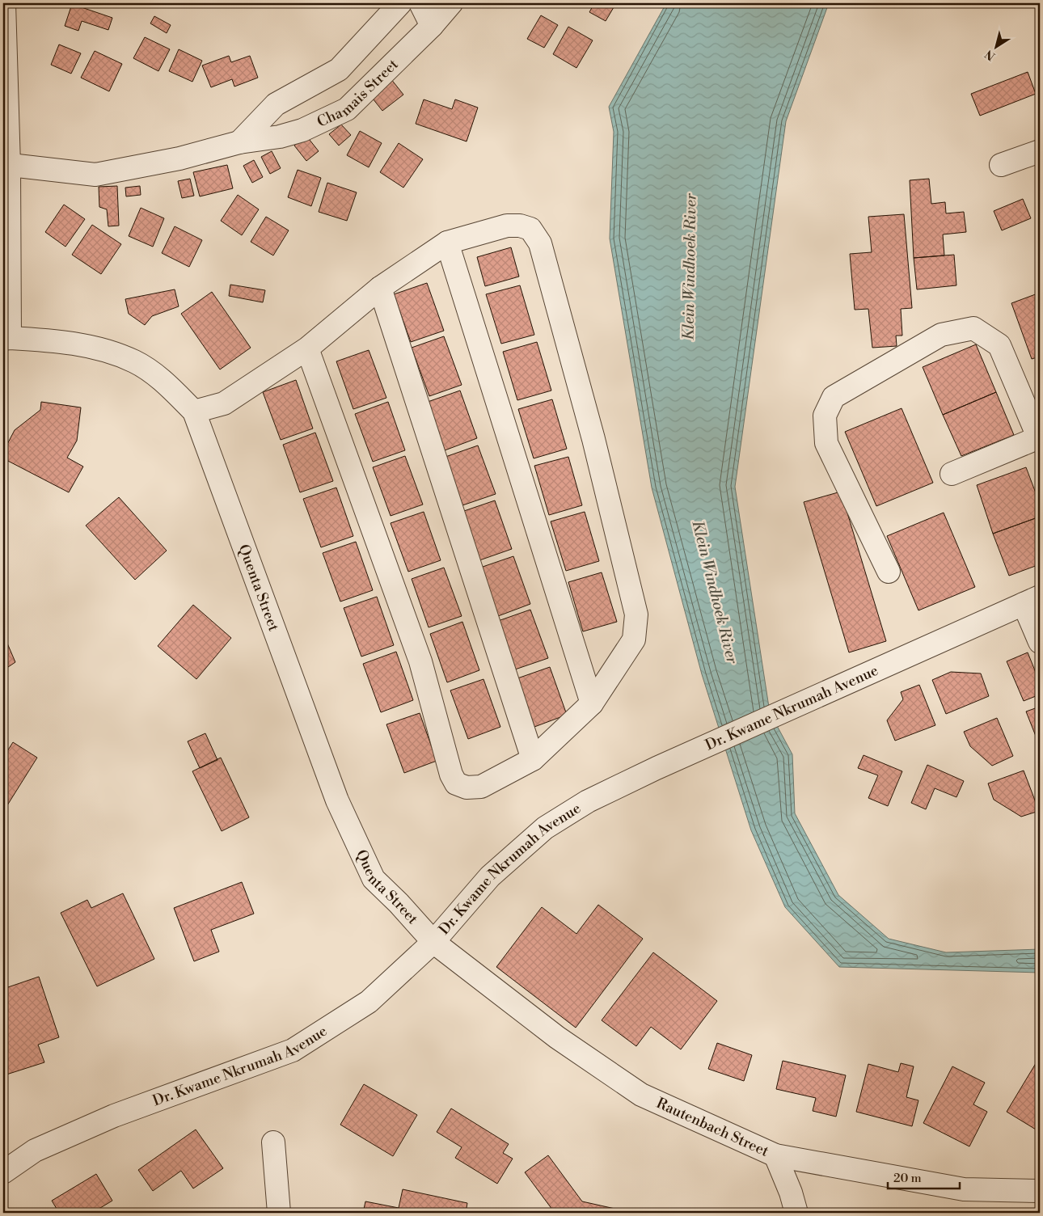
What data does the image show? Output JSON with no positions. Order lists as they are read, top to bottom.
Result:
{
  "streets": {
    "street": [
      "Chamais Street",
      "Quenta Street",
      "Dr. Kwame Nkrumah Avenue",
      "Rautenbach Street"
    ]
  },
  "crossings": [
    ["Quenta Street", "Dr. Kwame Nkrumah Avenue"],
    ["Quenta Street", "Rautenbach Street"],
    ["Dr. Kwame Nkrumah Avenue", "Rautenbach Street"]
  ],
  "water": ["Klein Windhoek River"],
  "scale_bar": "20 m",
  "north": "bottom left"
}
